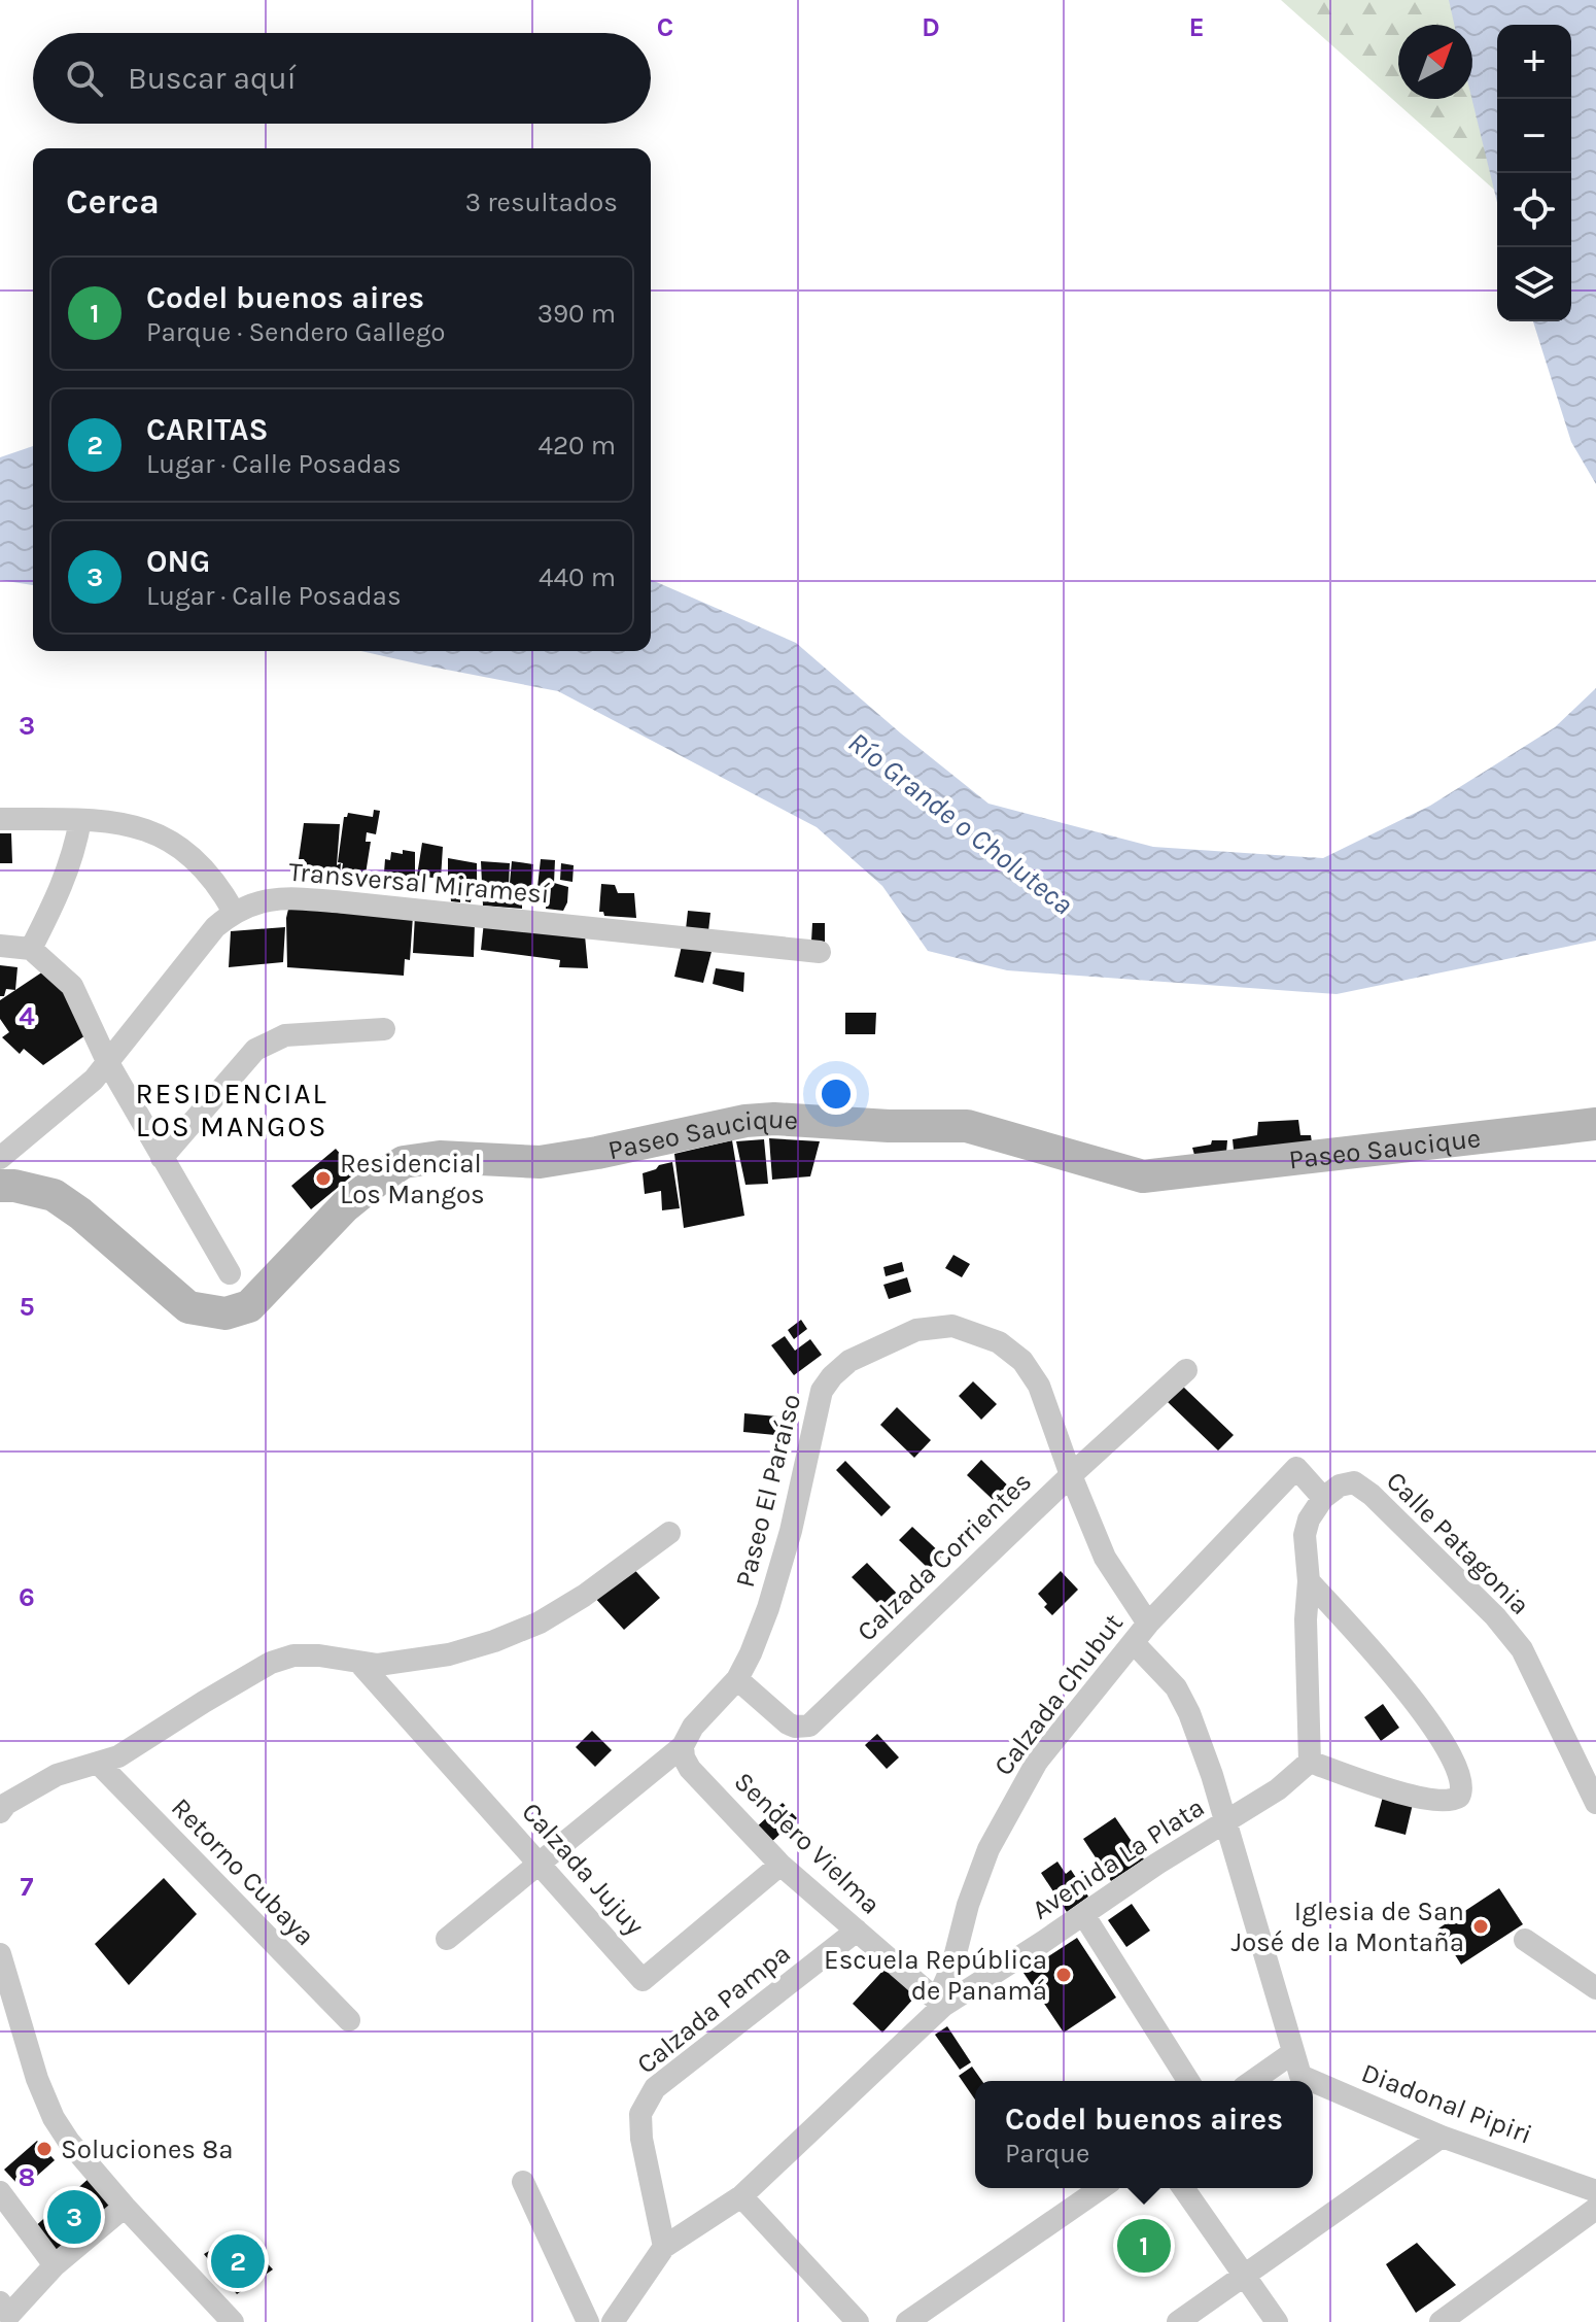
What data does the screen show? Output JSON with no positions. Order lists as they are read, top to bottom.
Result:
{
  "streets": {
    "street": [
      "Transversal Miramesí",
      "Paseo Saucique",
      "Paseo El Paraíso",
      "Calle Patagonia",
      "Calzada Corrientes",
      "Calzada Chubut",
      "Sendero Vielma",
      "Avenida La Plata",
      "Calzada Jujuy",
      "Retorno Cubaya",
      "Calzada Pampa",
      "Diadonal Pipiri"
    ]
  },
  "crossings": [
    ["Paseo El Paraíso", "Calzada Corrientes"],
    ["Paseo El Paraíso", "Calzada Chubut"],
    ["Paseo El Paraíso", "Sendero Vielma"],
    ["Paseo El Paraíso", "Calzada Jujuy"],
    ["Calle Patagonia", "Calzada Chubut"],
    ["Calzada Chubut", "Sendero Vielma"],
    ["Calzada Chubut", "Avenida La Plata"],
    ["Sendero Vielma", "Avenida La Plata"],
    ["Sendero Vielma", "Calzada Jujuy"],
    ["Sendero Vielma", "Calzada Pampa"],
    ["Avenida La Plata", "Calzada Pampa"]
  ],
  "districts": ["RESIDENCIAL LOS MANGOS"],
  "water": ["Río Grande o Choluteca"],
  "places": [
    "Residencial Los Mangos",
    "Iglesia de San José de la Montaña",
    "Escuela República de Panamá",
    "Soluciones 8a"
  ],
  "north": "top right",
  "page": {
    "map_buttons": ["+", "−"],
    "search": "Buscar aquí",
    "heading": ["Cerca", "3 resultados"],
    "list": [
      {
        "mark": "1",
        "name": "Codel buenos aires",
        "note": "Parque · Sendero Gallego",
        "value": "390 m"
      },
      {
        "mark": "2",
        "name": "CARITAS",
        "note": "Lugar · Calle Posadas",
        "value": "420 m"
      },
      {
        "mark": "3",
        "name": "ONG",
        "note": "Lugar · Calle Posadas",
        "value": "440 m"
      }
    ],
    "popup": ["Codel buenos aires", "Parque"],
    "pins": ["3", "1", "2"]
  },
  "grid": {
    "columns": ["C", "D", "E"],
    "rows": [
      "3",
      "4",
      "5",
      "6",
      "7",
      "8"
    ]
  }
}
